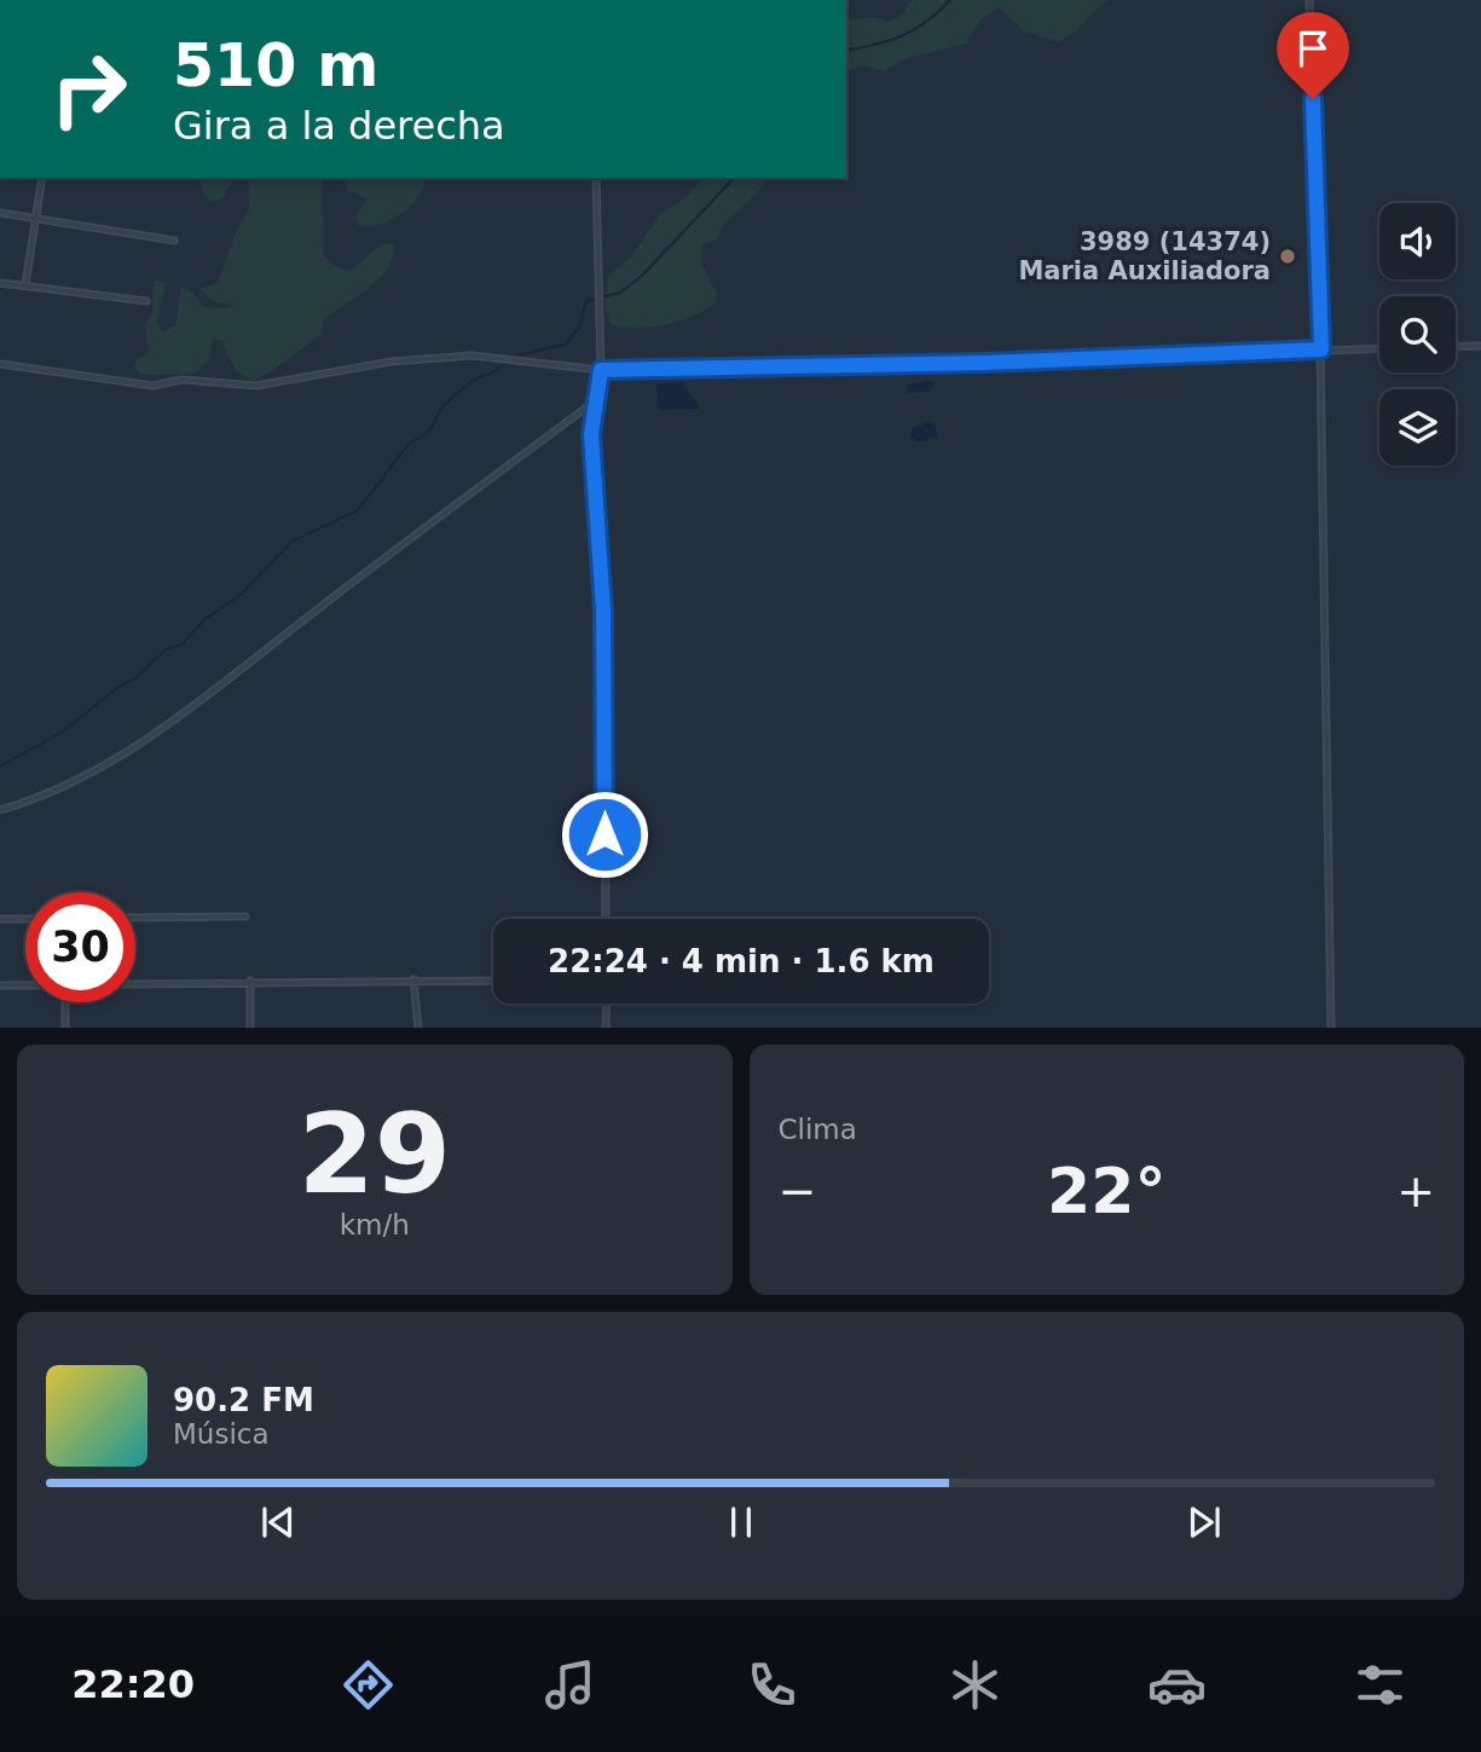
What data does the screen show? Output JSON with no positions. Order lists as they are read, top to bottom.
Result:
{
  "places": ["3989 (14374) Maria Auxiliadora"],
  "page": {
    "turn": ["510 m", "Gira a la derecha"],
    "limit": "30",
    "trip": "22:24 · 4 min · 1.6 km",
    "tile": [
      ["29", "km/h"],
      "Clima"
    ],
    "heat": ["−", "22°", "+"],
    "song": ["90.2 FM", "Música"],
    "tabs": "22:20"
  }
}
